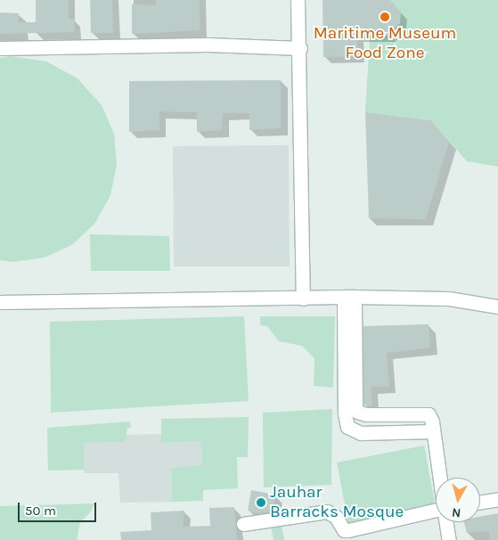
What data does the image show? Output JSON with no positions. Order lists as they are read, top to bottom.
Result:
{
  "places": ["Maritime Museum Food Zone", "Jauhar Barracks Mosque"],
  "scale_bar": "50 m",
  "north": "bottom"
}
